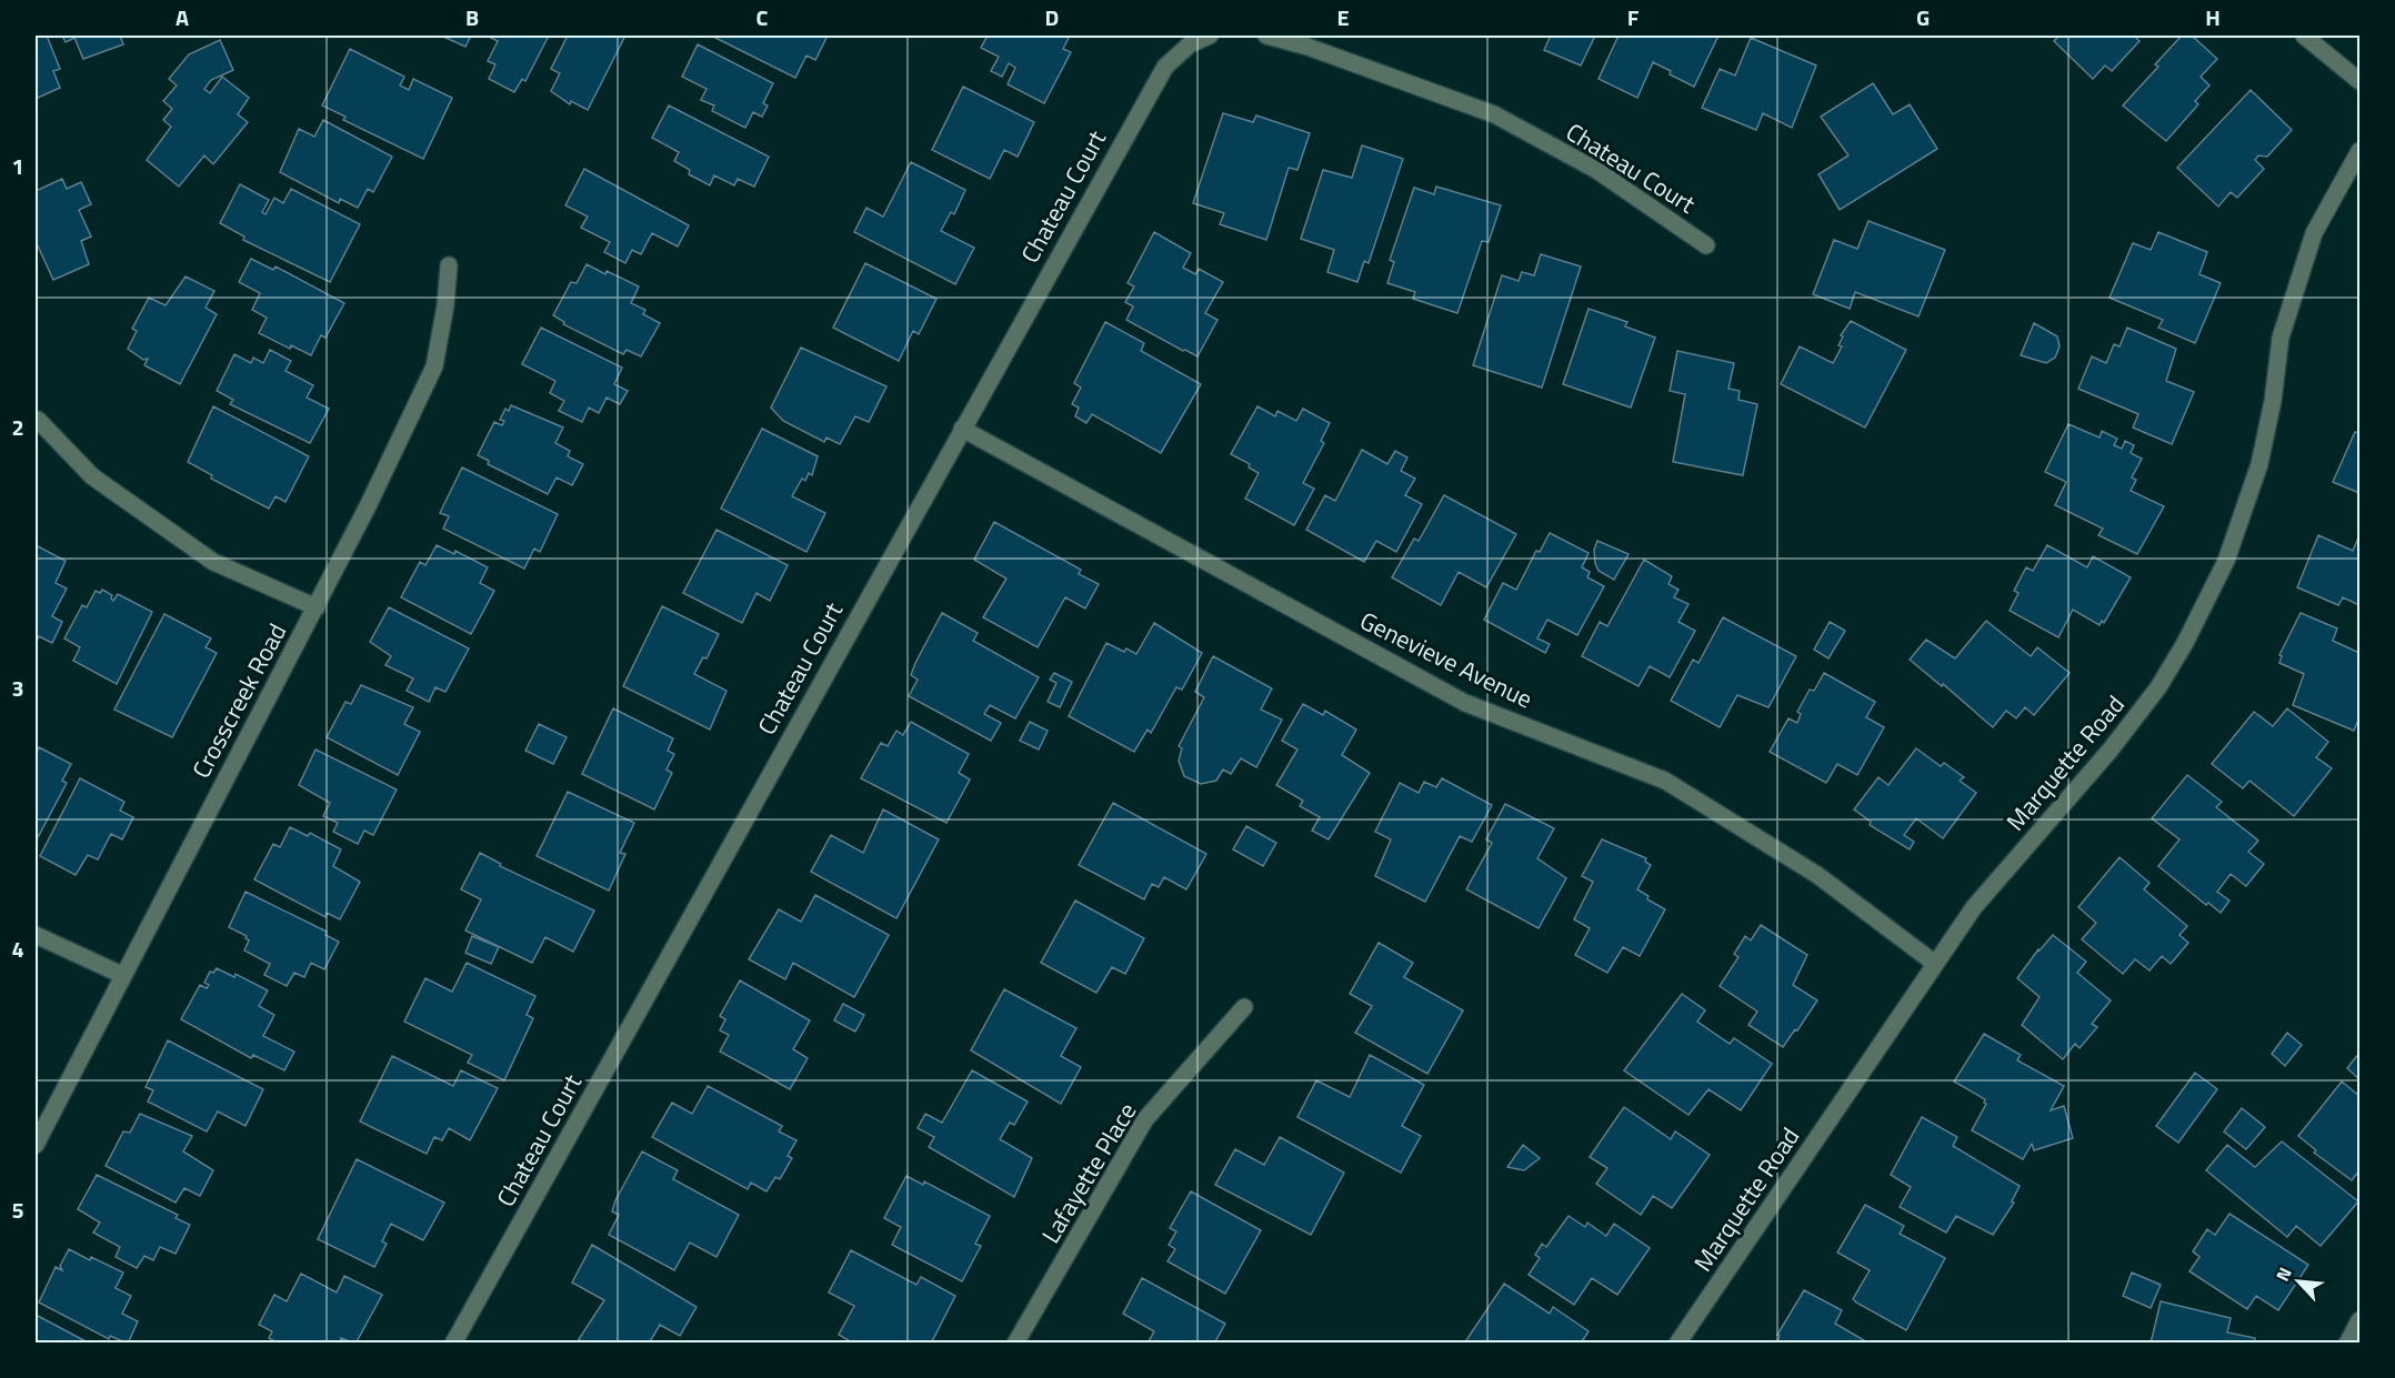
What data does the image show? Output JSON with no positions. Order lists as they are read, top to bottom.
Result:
{
  "streets": {
    "street": [
      "Chateau Court",
      "Genevieve Avenue",
      "Crosscreek Road",
      "Marquette Road",
      "Lafayette Place"
    ]
  },
  "crossings": [
    ["Chateau Court", "Genevieve Avenue"],
    ["Genevieve Avenue", "Marquette Road"]
  ],
  "north": "top left",
  "grid": {
    "columns": [
      "A",
      "B",
      "C",
      "D",
      "E",
      "F",
      "G",
      "H"
    ],
    "rows": [
      "1",
      "2",
      "3",
      "4",
      "5"
    ]
  }
}
